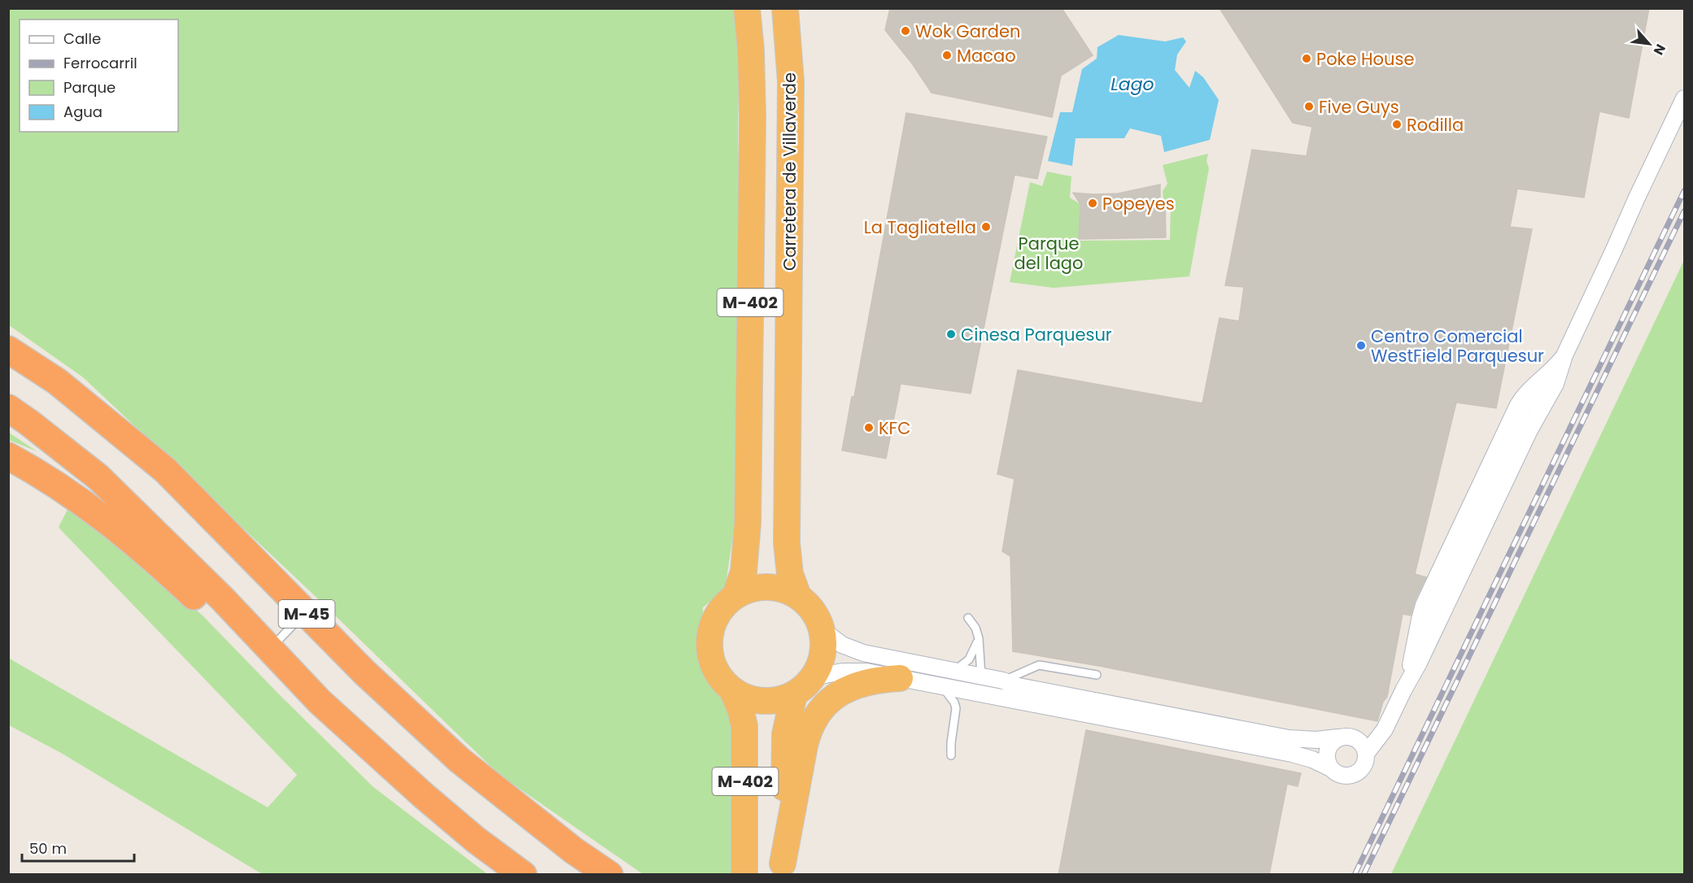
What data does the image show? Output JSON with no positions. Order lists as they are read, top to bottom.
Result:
{
  "streets": {
    "highway": ["Carretera de Villaverde", "M-402", "M-45"]
  },
  "crossings": [
    ["Carretera de Villaverde", "M-402"]
  ],
  "water": ["Lago"],
  "parks": ["Parque del lago"],
  "places": [
    "Wok Garden",
    "Macao",
    "Poke House",
    "Five Guys",
    "Rodilla",
    "Popeyes",
    "La Tagliatella",
    "Cinesa Parquesur",
    "Centro Comercial WestField Parquesur",
    "KFC"
  ],
  "legend": [
    "Calle",
    "Ferrocarril",
    "Parque",
    "Agua"
  ],
  "scale_bar": "50 m",
  "north": "bottom right"
}
